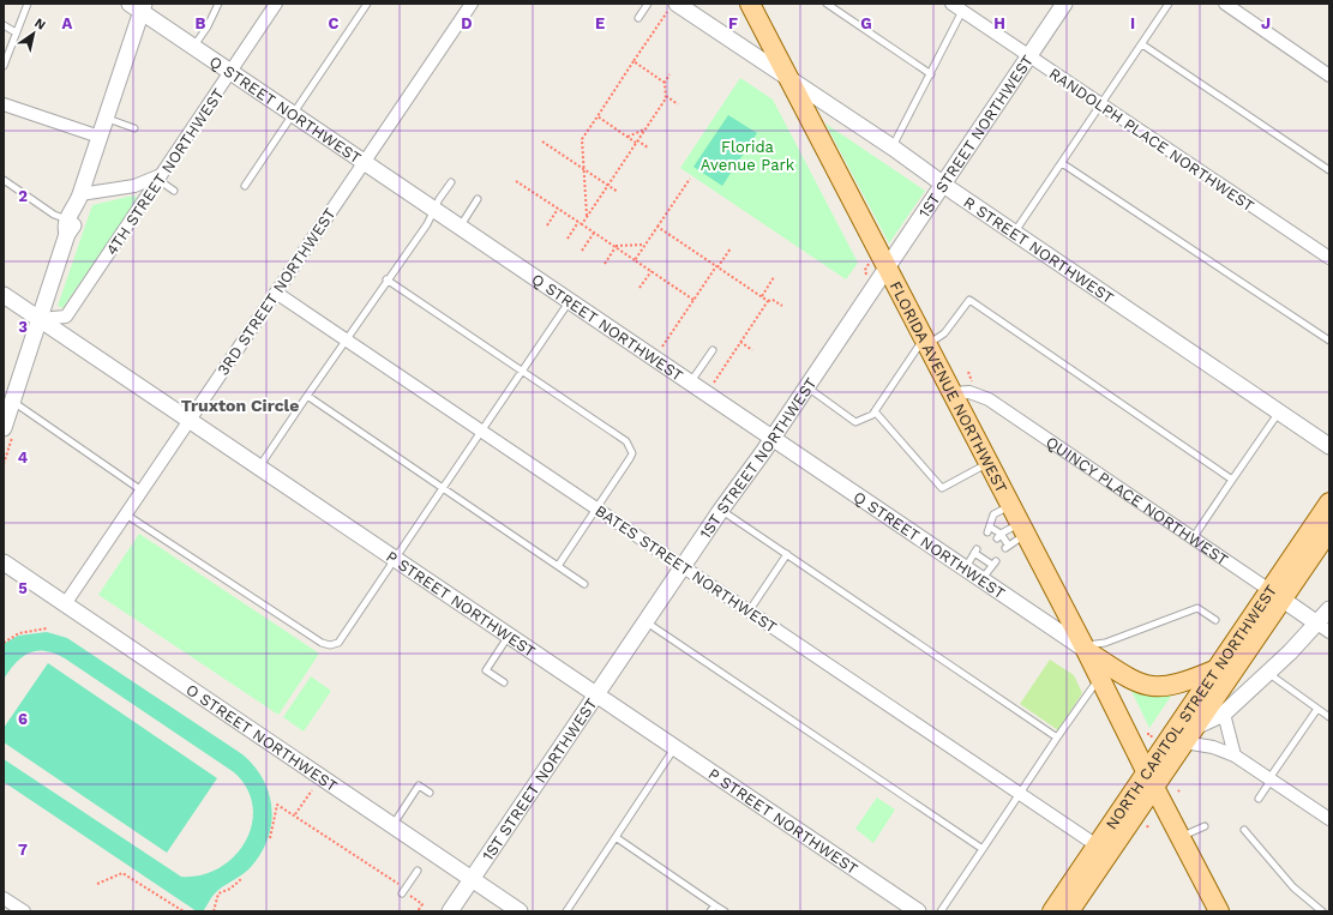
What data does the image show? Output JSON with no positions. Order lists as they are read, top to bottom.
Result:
{
  "streets": {
    "main road": ["FLORIDA AVENUE NORTHWEST", "NORTH CAPITOL STREET NORTHWEST"],
    "street": [
      "Q STREET NORTHWEST",
      "1ST STREET NORTHWEST",
      "RANDOLPH PLACE NORTHWEST",
      "4TH STREET NORTHWEST",
      "R STREET NORTHWEST",
      "3RD STREET NORTHWEST",
      "QUINCY PLACE NORTHWEST",
      "BATES STREET NORTHWEST",
      "P STREET NORTHWEST",
      "O STREET NORTHWEST"
    ]
  },
  "crossings": [
    ["Q STREET NORTHWEST", "1ST STREET NORTHWEST"],
    ["Q STREET NORTHWEST", "4TH STREET NORTHWEST"],
    ["Q STREET NORTHWEST", "3RD STREET NORTHWEST"],
    ["Q STREET NORTHWEST", "FLORIDA AVENUE NORTHWEST"],
    ["1ST STREET NORTHWEST", "RANDOLPH PLACE NORTHWEST"],
    ["1ST STREET NORTHWEST", "R STREET NORTHWEST"],
    ["1ST STREET NORTHWEST", "FLORIDA AVENUE NORTHWEST"],
    ["1ST STREET NORTHWEST", "BATES STREET NORTHWEST"],
    ["1ST STREET NORTHWEST", "P STREET NORTHWEST"],
    ["1ST STREET NORTHWEST", "O STREET NORTHWEST"],
    ["4TH STREET NORTHWEST", "P STREET NORTHWEST"],
    ["R STREET NORTHWEST", "FLORIDA AVENUE NORTHWEST"],
    ["3RD STREET NORTHWEST", "BATES STREET NORTHWEST"],
    ["3RD STREET NORTHWEST", "P STREET NORTHWEST"],
    ["3RD STREET NORTHWEST", "O STREET NORTHWEST"],
    ["FLORIDA AVENUE NORTHWEST", "QUINCY PLACE NORTHWEST"],
    ["FLORIDA AVENUE NORTHWEST", "NORTH CAPITOL STREET NORTHWEST"],
    ["QUINCY PLACE NORTHWEST", "NORTH CAPITOL STREET NORTHWEST"],
    ["BATES STREET NORTHWEST", "NORTH CAPITOL STREET NORTHWEST"]
  ],
  "districts": ["Truxton Circle"],
  "parks": ["Florida Avenue Park"],
  "north": "top right",
  "grid": {
    "columns": [
      "A",
      "B",
      "C",
      "D",
      "E",
      "F",
      "G",
      "H",
      "I",
      "J"
    ],
    "rows": [
      "2",
      "3",
      "4",
      "5",
      "6",
      "7"
    ]
  }
}
